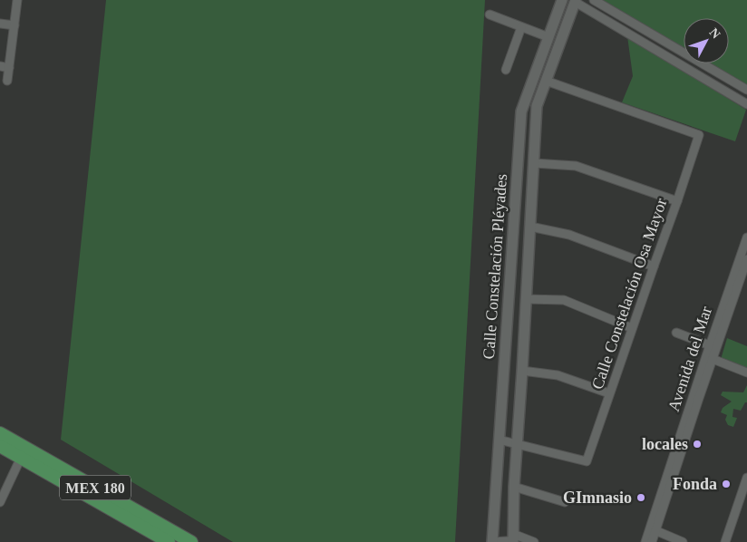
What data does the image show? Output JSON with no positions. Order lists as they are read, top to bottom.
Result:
{
  "streets": {
    "main road": ["Calle Constelación Pléyades", "MEX 180"],
    "street": ["Calle Constelación Osa Mayor", "Avenida del Mar"]
  },
  "crossings": [
    ["Calle Constelación Pléyades", "Calle Constelación Osa Mayor"]
  ],
  "places": ["locales", "Fonda", "GImnasio"],
  "north": "top right"
}
